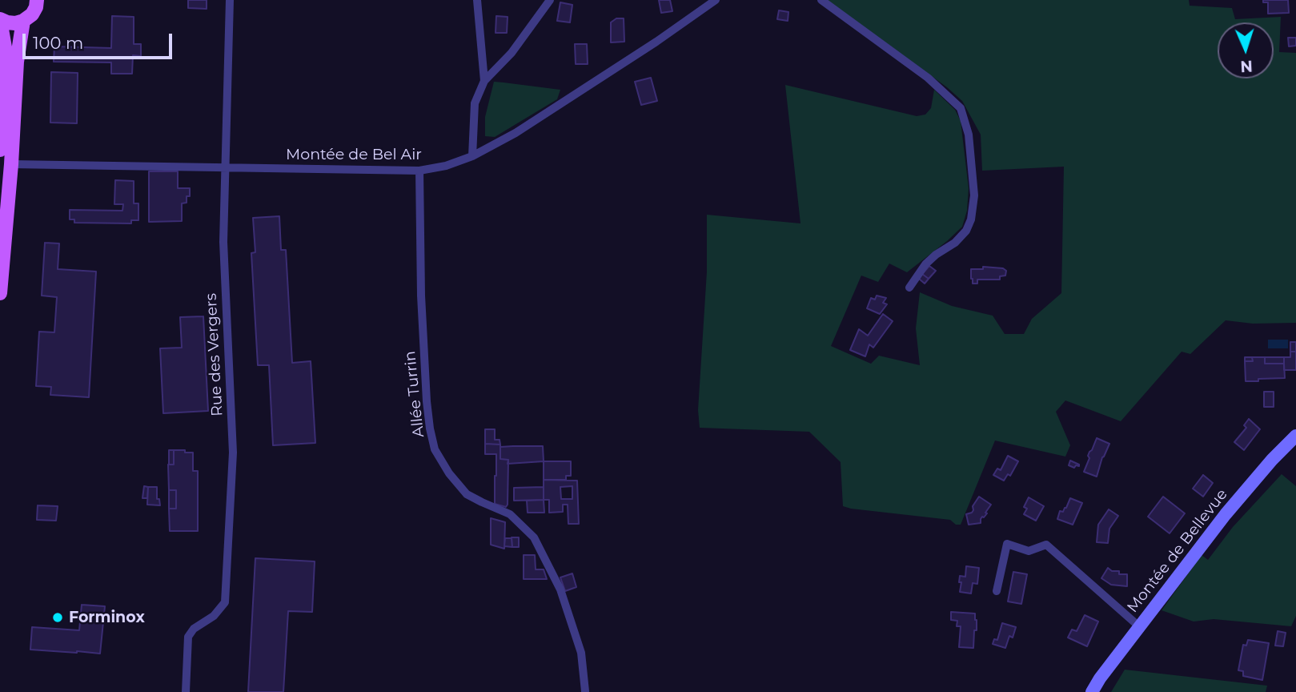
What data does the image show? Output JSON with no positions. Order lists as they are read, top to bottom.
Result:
{
  "streets": {
    "main road": ["Montée de Bellevue"],
    "street": ["Montée de Bel Air", "Rue des Vergers", "Allée Turrin"]
  },
  "crossings": [
    ["Montée de Bel Air", "Rue des Vergers"],
    ["Montée de Bel Air", "Allée Turrin"]
  ],
  "places": ["Forminox"],
  "scale_bar": "100 m",
  "north": "bottom"
}
